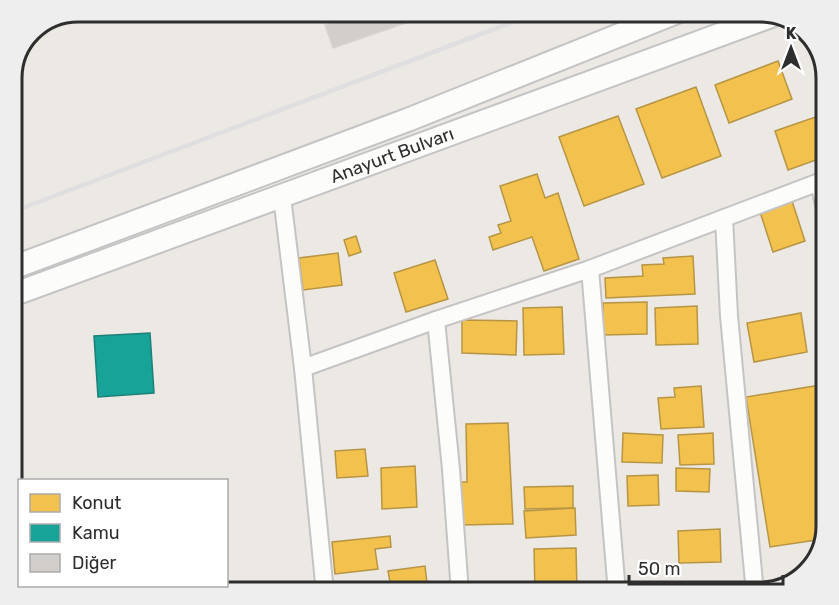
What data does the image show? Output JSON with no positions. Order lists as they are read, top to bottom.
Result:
{
  "streets": {
    "main road": ["Anayurt Bulvarı"]
  },
  "legend": ["Konut", "Kamu", "Diğer"],
  "scale_bar": "50 m",
  "north": "top"
}
